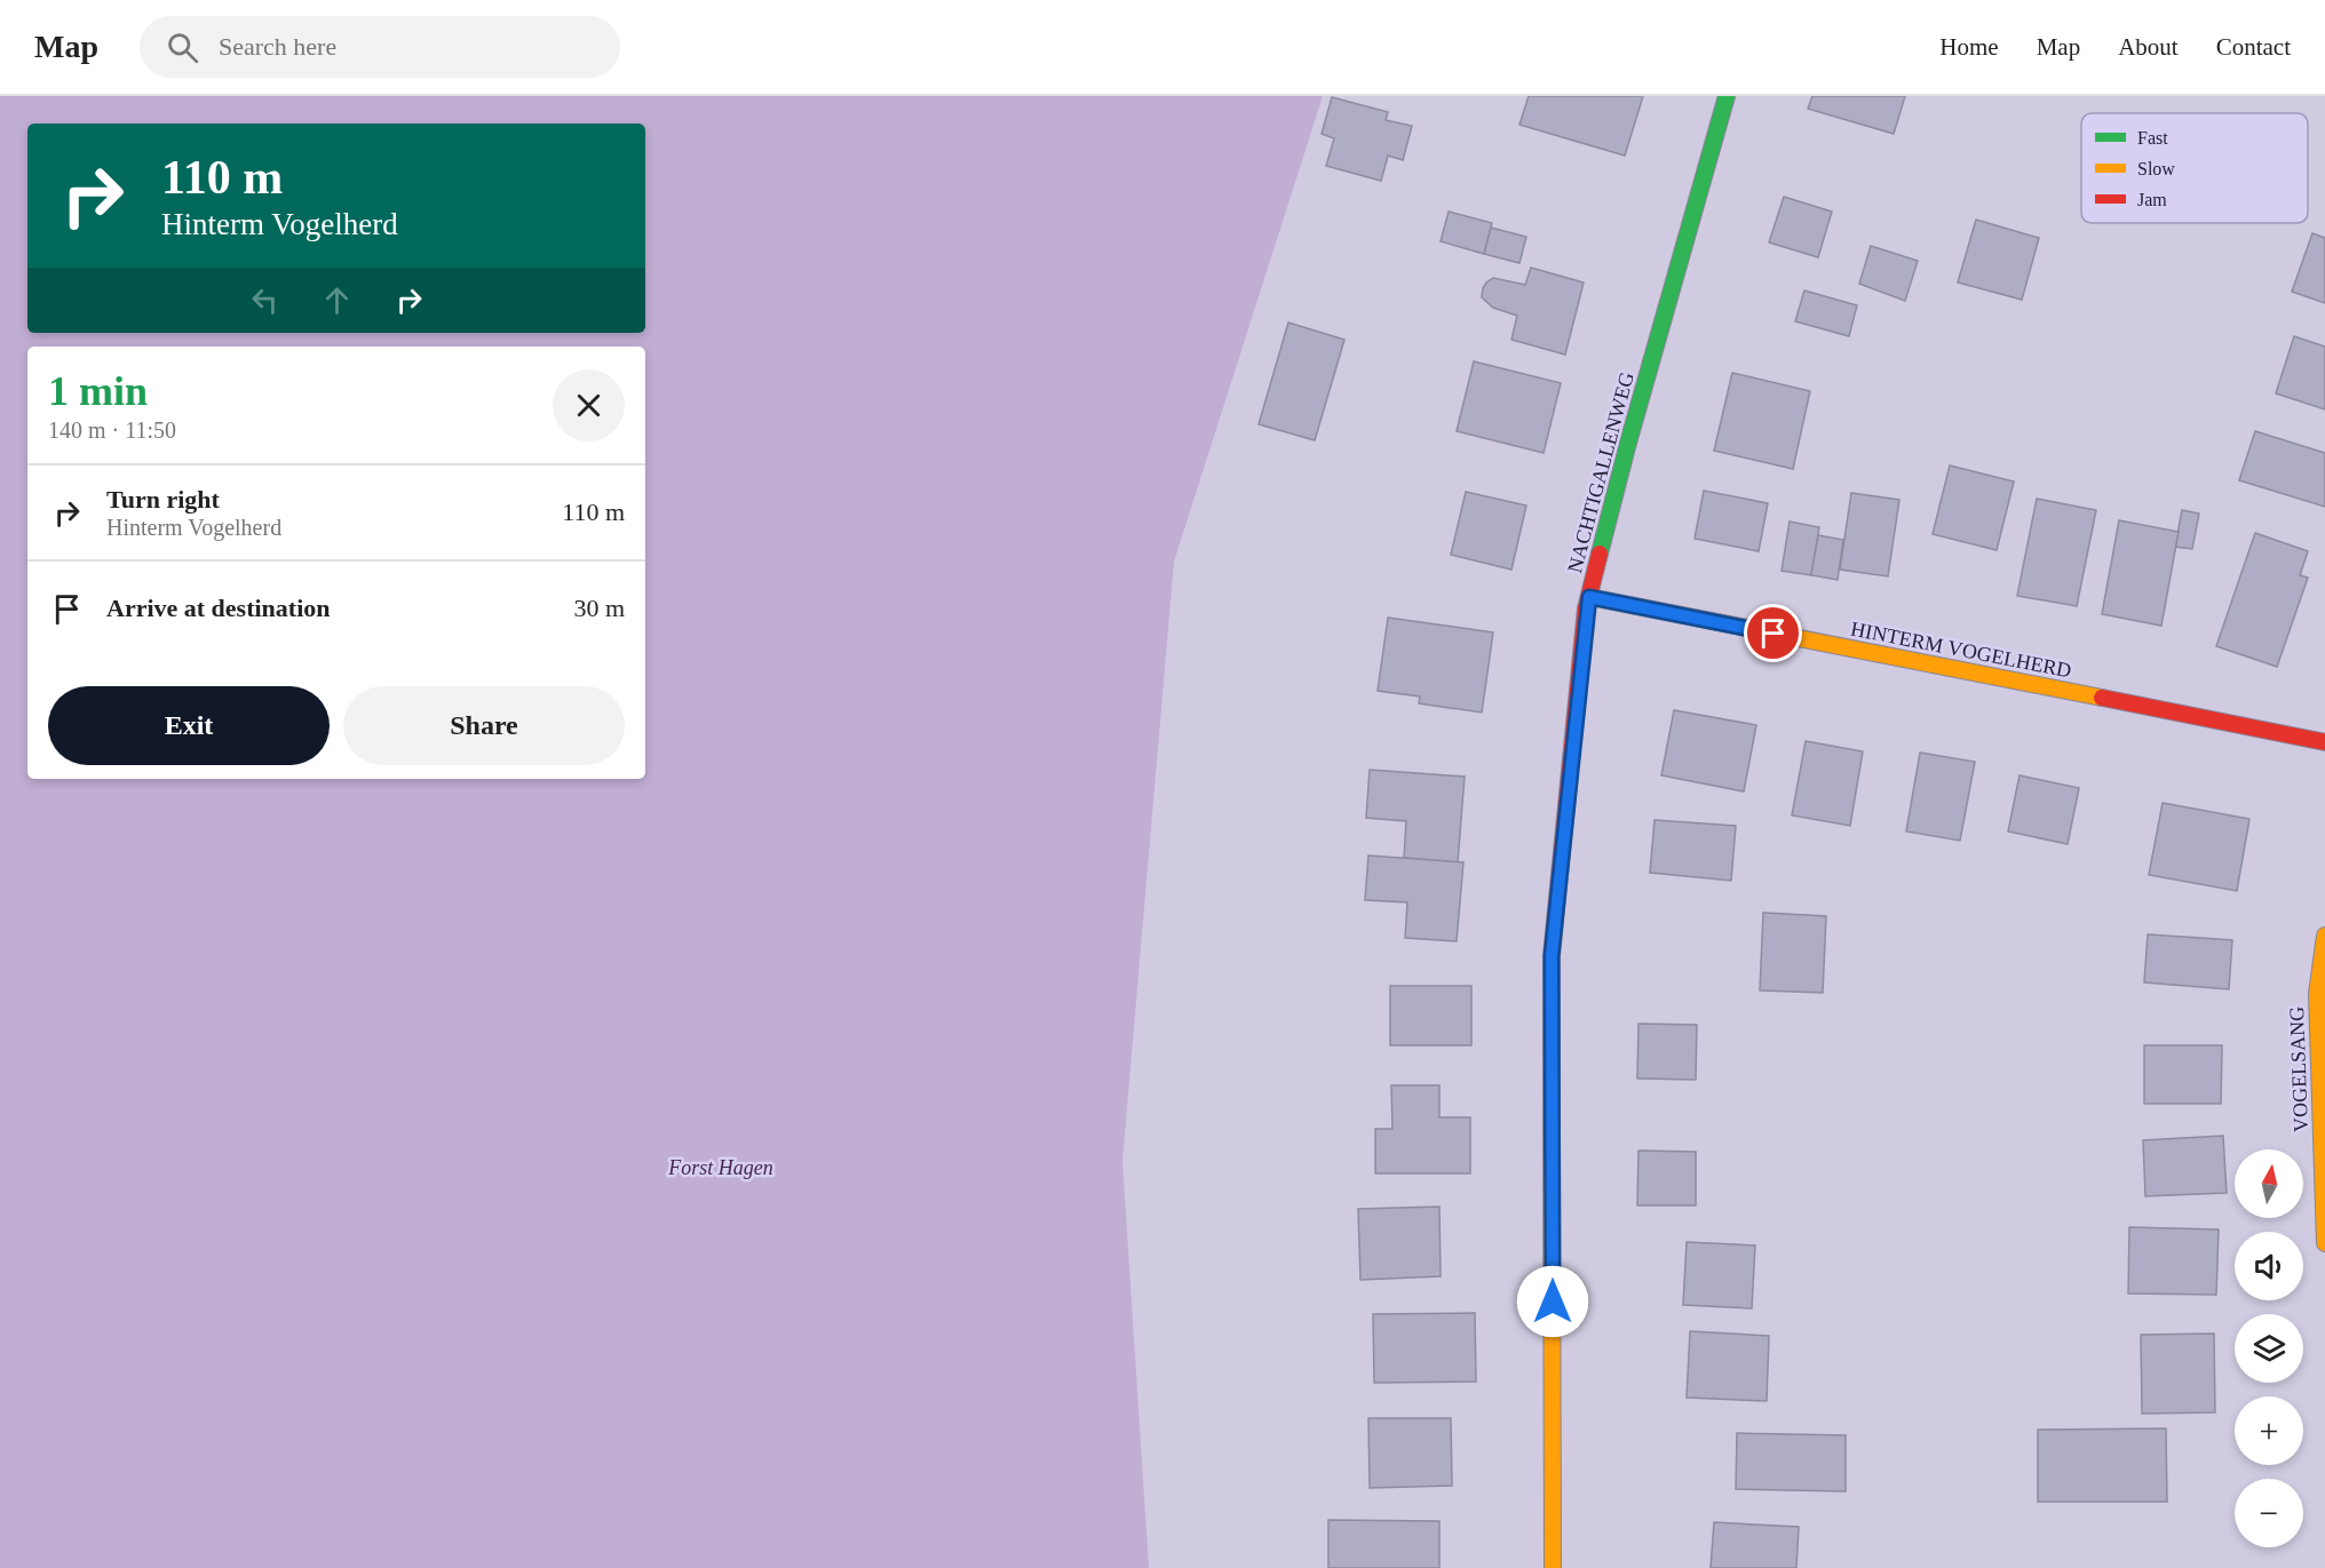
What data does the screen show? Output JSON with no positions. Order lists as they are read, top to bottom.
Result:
{
  "streets": {
    "street": ["NACHTIGALLENWEG", "HINTERM VOGELHERD", "VOGELSANG"]
  },
  "crossings": [
    ["NACHTIGALLENWEG", "HINTERM VOGELHERD"]
  ],
  "parks": ["Forst Hagen"],
  "legend": ["Fast", "Slow", "Jam"],
  "north": "top",
  "page": {
    "header": "Map",
    "search": "Search here",
    "nav": [
      "Home",
      "Map",
      "About",
      "Contact"
    ],
    "turn": ["110 m", "Hinterm Vogelherd"],
    "heading": ["1 min", "140 m · 11:50"],
    "list": [
      {
        "name": "Turn right",
        "note": "Hinterm Vogelherd",
        "value": "110 m"
      },
      {
        "name": "Arrive at destination",
        "value": "30 m"
      }
    ],
    "buttons": ["Exit", "Share"],
    "map_buttons": ["+", "−"]
  }
}
